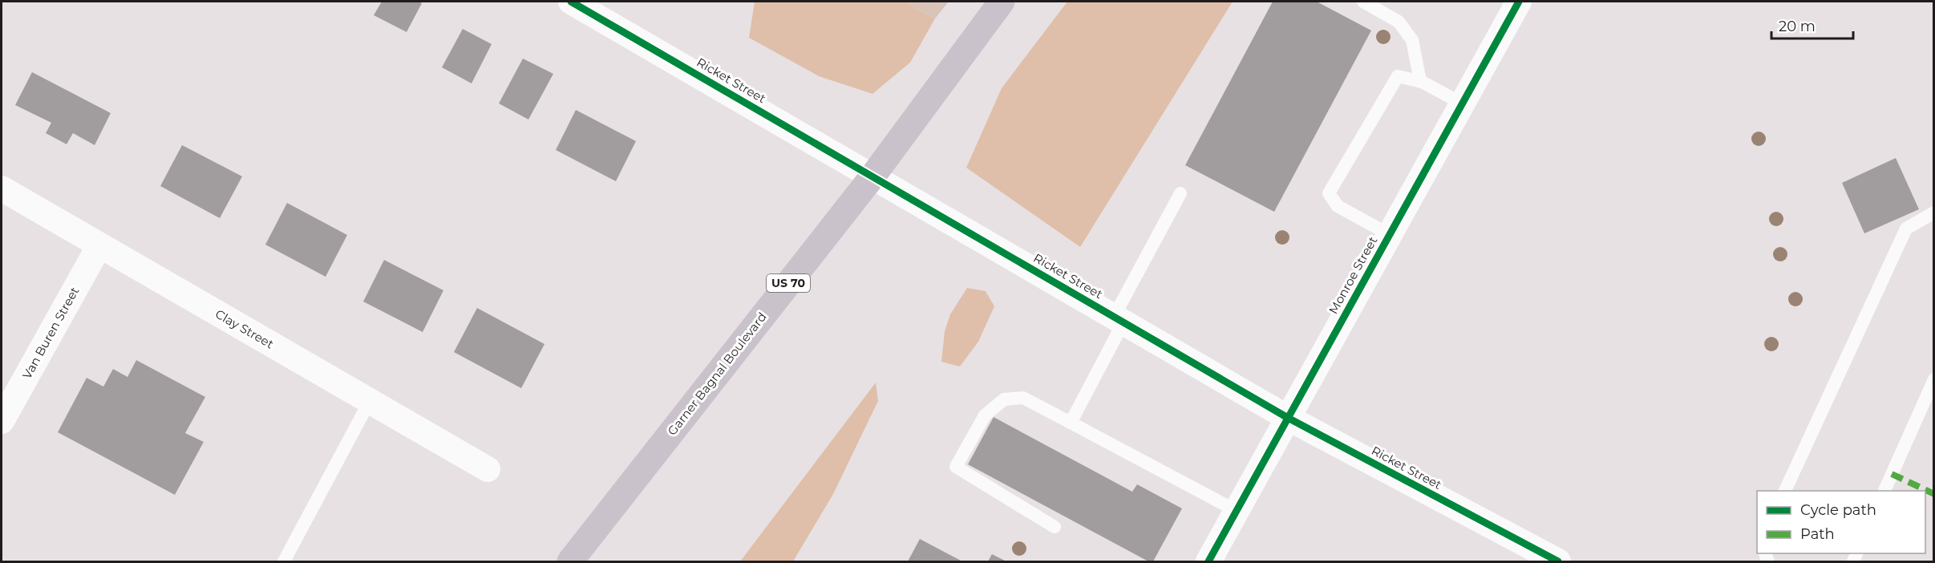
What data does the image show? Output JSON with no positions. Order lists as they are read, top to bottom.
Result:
{
  "streets": {
    "highway": ["US 70", "Garner Bagnal Boulevard"],
    "street": [
      "Ricket Street",
      "Monroe Street",
      "Clay Street",
      "Van Buren Street"
    ]
  },
  "crossings": [
    ["Ricket Street", "Monroe Street"],
    ["Ricket Street", "Garner Bagnal Boulevard"],
    ["Clay Street", "Van Buren Street"]
  ],
  "legend": ["Cycle path", "Path"],
  "scale_bar": "20 m"
}
